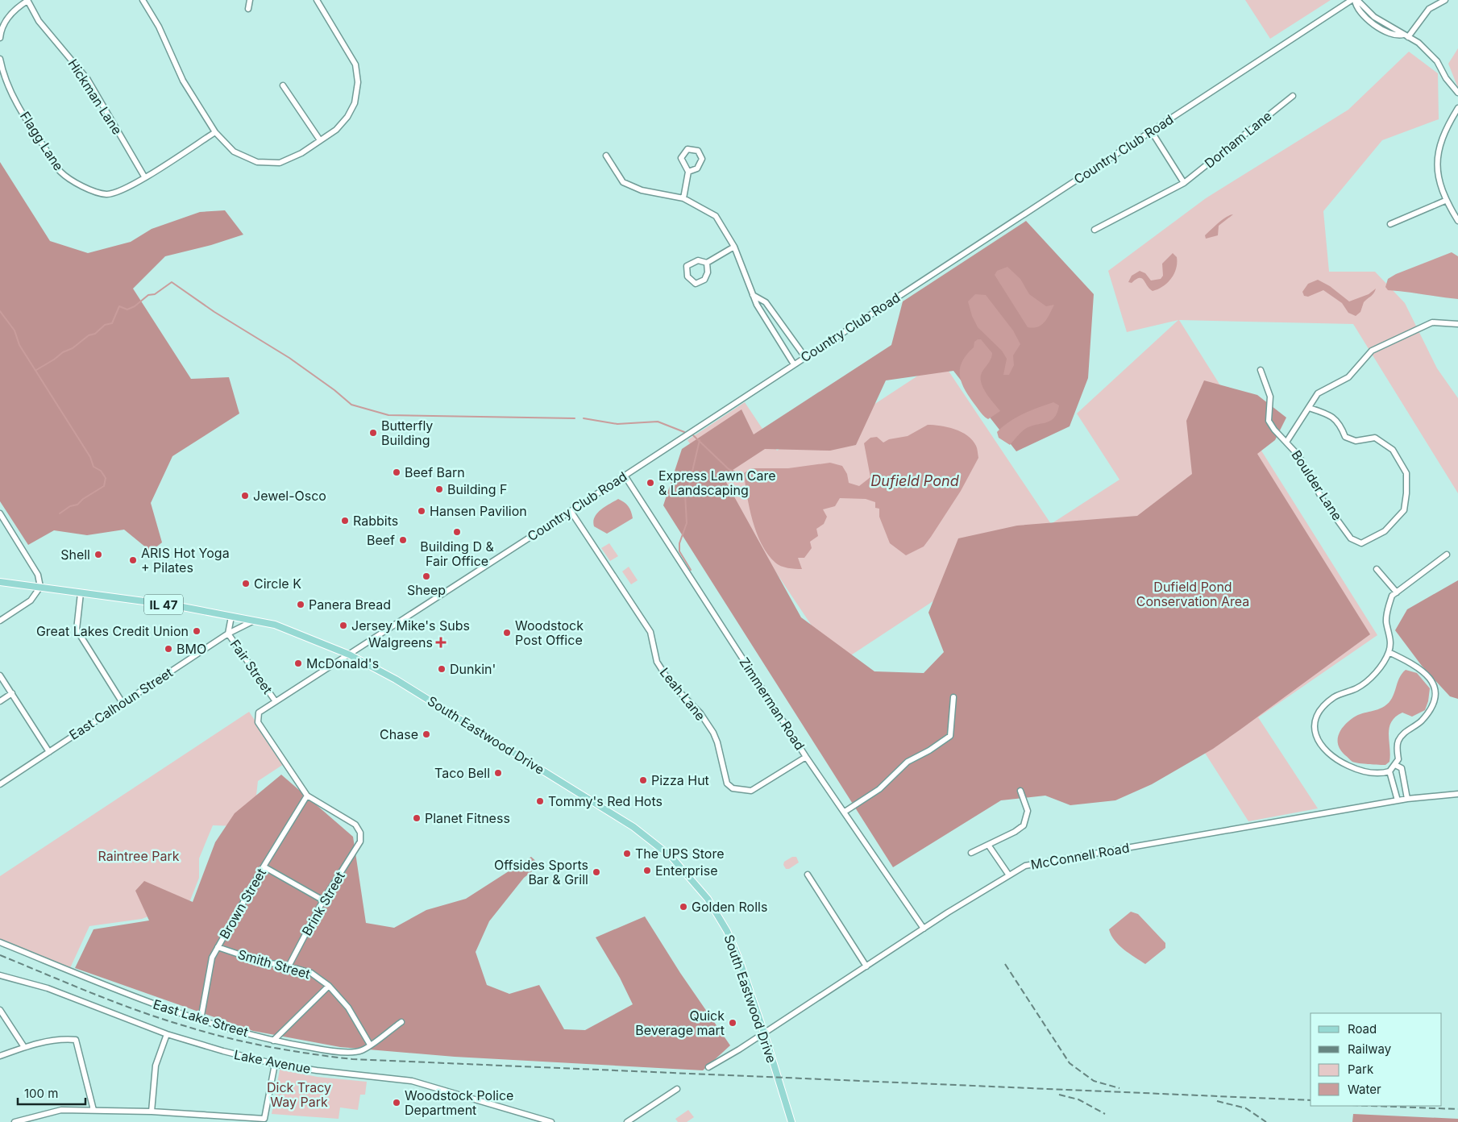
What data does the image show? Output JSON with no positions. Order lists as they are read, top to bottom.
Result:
{
  "streets": {
    "main road": ["IL 47", "South Eastwood Drive"],
    "street": [
      "Hickman Lane",
      "Dorham Lane",
      "Flagg Lane",
      "Country Club Road",
      "Boulder Lane",
      "Fair Street",
      "Leah Lane",
      "East Calhoun Street",
      "Zimmerman Road",
      "McConnell Road",
      "Brown Street",
      "Brink Street",
      "Smith Street",
      "East Lake Street",
      "Lake Avenue"
    ]
  },
  "crossings": [
    ["Hickman Lane", "Flagg Lane"],
    ["Country Club Road", "Fair Street"],
    ["Country Club Road", "Leah Lane"],
    ["Country Club Road", "Zimmerman Road"],
    ["Country Club Road", "South Eastwood Drive"],
    ["Country Club Road", "Brown Street"],
    ["Country Club Road", "Brink Street"],
    ["Fair Street", "East Calhoun Street"],
    ["Leah Lane", "Zimmerman Road"],
    ["East Calhoun Street", "South Eastwood Drive"],
    ["Zimmerman Road", "McConnell Road"],
    ["South Eastwood Drive", "McConnell Road"],
    ["Brown Street", "Brink Street"],
    ["Brown Street", "Smith Street"],
    ["Brown Street", "East Lake Street"],
    ["Brink Street", "Smith Street"],
    ["Smith Street", "East Lake Street"]
  ],
  "water": ["Dufield Pond"],
  "parks": ["Dufield Pond Conservation Area", "Raintree Park", "Dick Tracy Way Park"],
  "places": {
    "other": [
      "Butterfly Building",
      "Beef Barn",
      "Express Lawn Care & Landscaping",
      "Building F",
      "Jewel-Osco",
      "Hansen Pavilion",
      "Rabbits",
      "Building D & Fair Office",
      "Beef",
      "Shell",
      "ARIS Hot Yoga + Pilates",
      "Sheep",
      "Circle K",
      "Panera Bread",
      "Jersey Mike's Subs",
      "Great Lakes Credit Union",
      "Woodstock Post Office",
      "BMO",
      "McDonald's",
      "Dunkin'",
      "Chase",
      "Taco Bell",
      "Pizza Hut",
      "Tommy's Red Hots",
      "Planet Fitness",
      "The UPS Store",
      "Enterprise",
      "Offsides Sports Bar & Grill",
      "Golden Rolls",
      "Quick Beverage mart",
      "Woodstock Police Department"
    ],
    "health": ["Walgreens"]
  },
  "legend": [
    "Road",
    "Railway",
    "Park",
    "Water"
  ],
  "scale_bar": "100 m"
}
